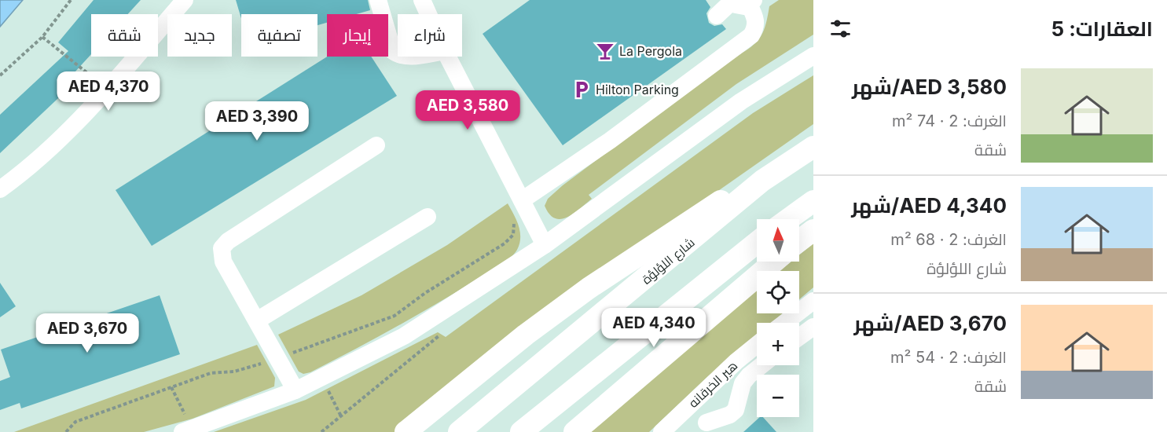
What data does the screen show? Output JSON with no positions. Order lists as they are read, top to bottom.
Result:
{
  "streets": {
    "main road": ["شارع اللؤلؤة"],
    "street": ["هير الخرقانه"]
  },
  "places": {
    "bar": ["La Pergola"],
    "parking": ["Hilton Parking"]
  },
  "north": "top",
  "page": {
    "heading": "العقارات: 5",
    "chip": [
      "شراء",
      "إيجار",
      "تصفية",
      "جديد",
      "شقة"
    ],
    "list": [
      {
        "name": "AED 3,580/شهر",
        "note": "الغرف: 2 · 74 m² · شقة"
      },
      {
        "name": "AED 4,340/شهر",
        "note": "الغرف: 2 · 68 m² · شارع اللؤلؤة"
      },
      {
        "name": "AED 3,670/شهر",
        "note": "الغرف: 2 · 54 m² · شقة"
      }
    ],
    "price": [
      "AED 4,370",
      "AED 3,580",
      "AED 3,390",
      "AED 4,340",
      "AED 3,670"
    ],
    "map_buttons": ["+", "−"]
  }
}
